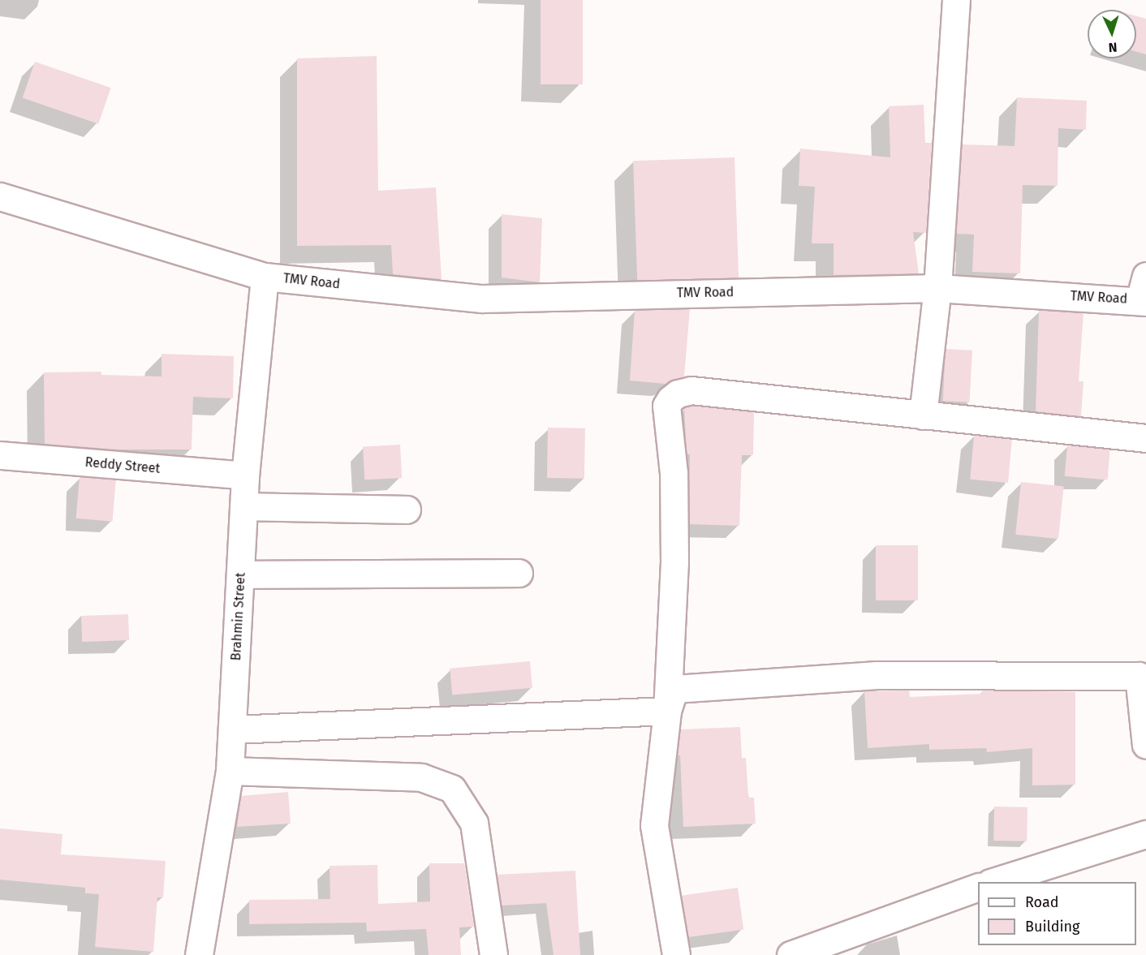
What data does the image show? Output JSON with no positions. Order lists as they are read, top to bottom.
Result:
{
  "streets": {
    "street": ["TMV Road", "Reddy Street", "Brahmin Street"]
  },
  "crossings": [
    ["TMV Road", "Brahmin Street"],
    ["Reddy Street", "Brahmin Street"]
  ],
  "legend": ["Road", "Building"],
  "north": "bottom"
}
